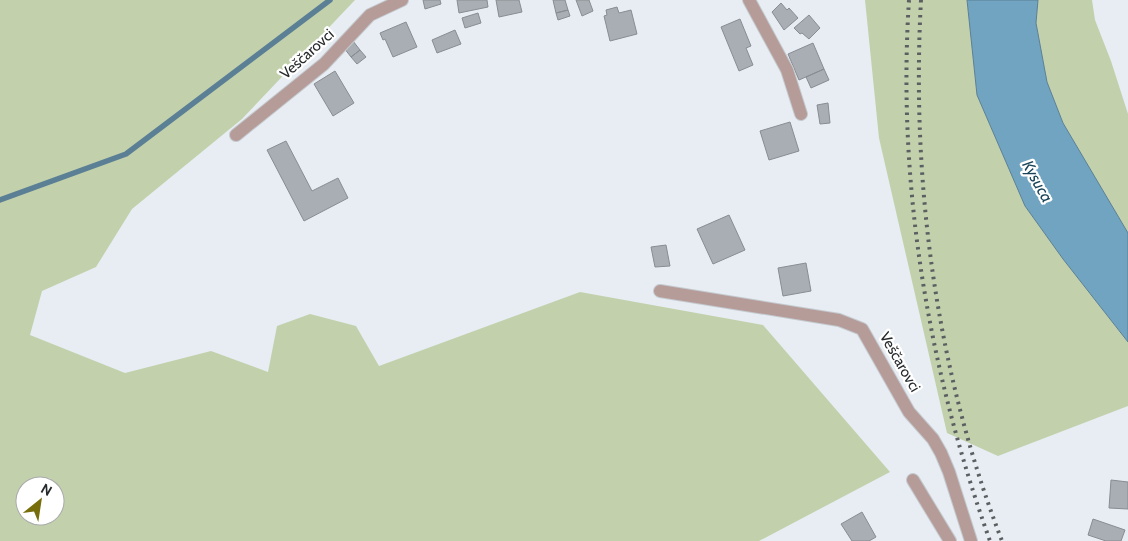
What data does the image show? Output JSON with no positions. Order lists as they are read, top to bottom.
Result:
{
  "streets": {
    "street": ["Veščarovci"]
  },
  "water": ["Kysuca"],
  "north": "top right"
}
